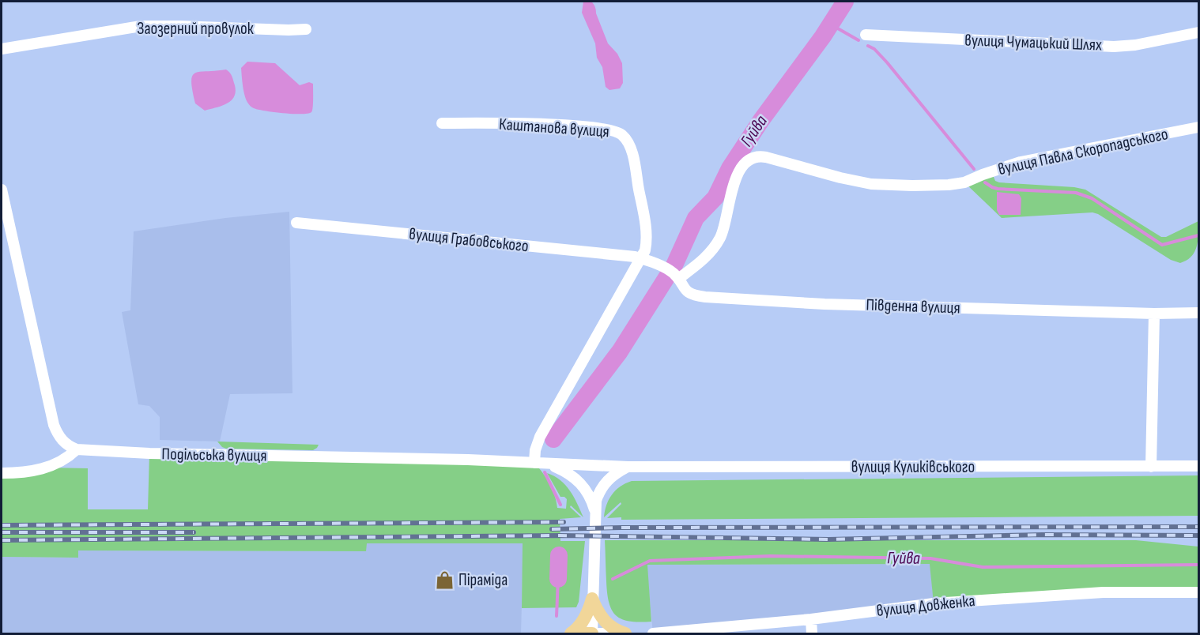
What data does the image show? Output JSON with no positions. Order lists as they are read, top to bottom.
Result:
{
  "streets": {
    "street": [
      "Заозерний провулок",
      "вулиця Чумацький Шлях",
      "Каштанова вулиця",
      "вулиця Павла Скоропадського",
      "вулиця Грабовського",
      "Південна вулиця",
      "Подільська вулиця",
      "вулиця Куликівського",
      "вулиця Довженка"
    ]
  },
  "crossings": [
    ["Каштанова вулиця", "вулиця Грабовського"],
    ["Каштанова вулиця", "Південна вулиця"],
    ["Каштанова вулиця", "Подільська вулиця"],
    ["вулиця Павла Скоропадського", "Південна вулиця"],
    ["вулиця Грабовського", "Південна вулиця"],
    ["Подільська вулиця", "вулиця Куликівського"]
  ],
  "water": ["Гуйва"],
  "places": {
    "shop": ["Піраміда"]
  }
}
